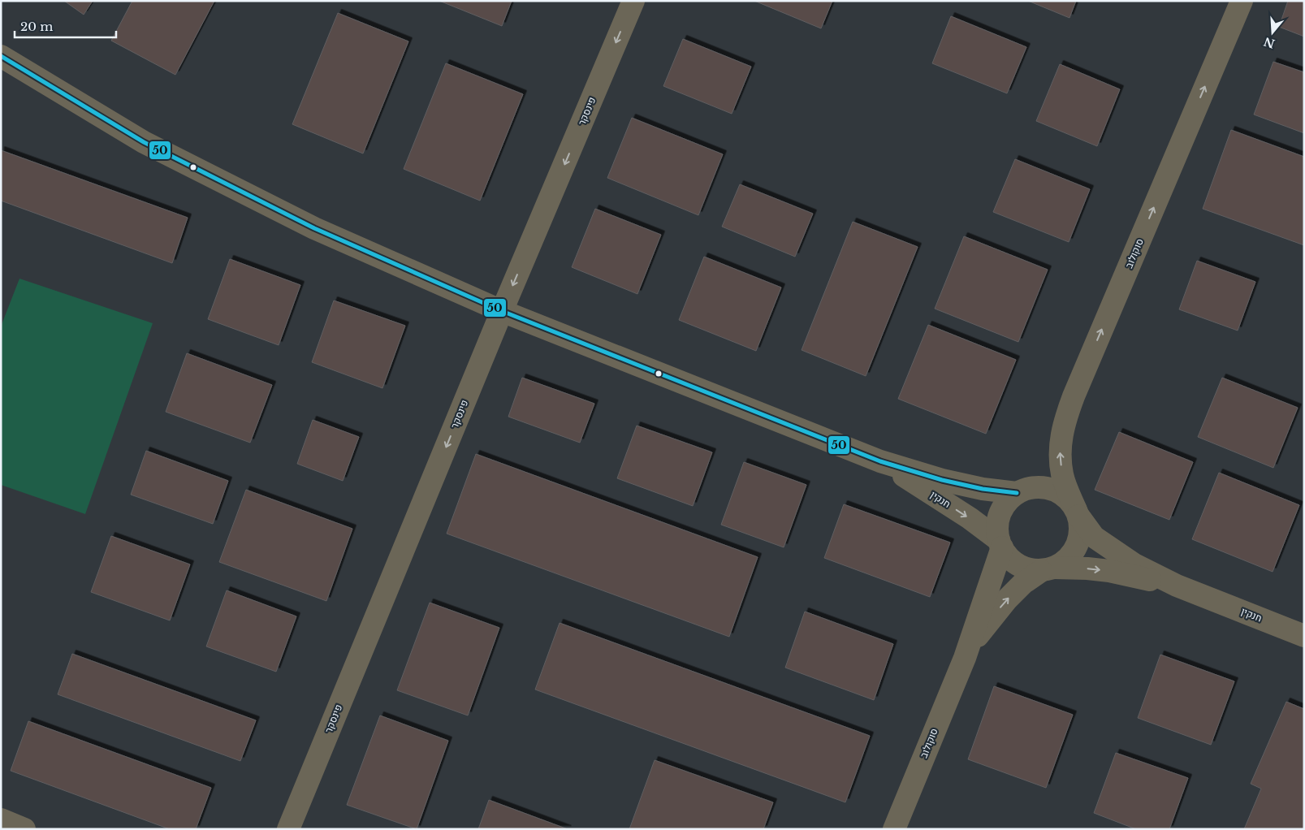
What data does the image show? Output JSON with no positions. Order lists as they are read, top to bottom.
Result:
{
  "streets": {
    "street": ["פינסקר", "סוקולוב", "חנקין"]
  },
  "crossings": [
    ["פינסקר", "חנקין"],
    ["סוקולוב", "חנקין"]
  ],
  "one_way": ["פינסקר", "סוקולוב"],
  "lines": ["transit line 50"],
  "scale_bar": "20 m",
  "north": "bottom"
}
